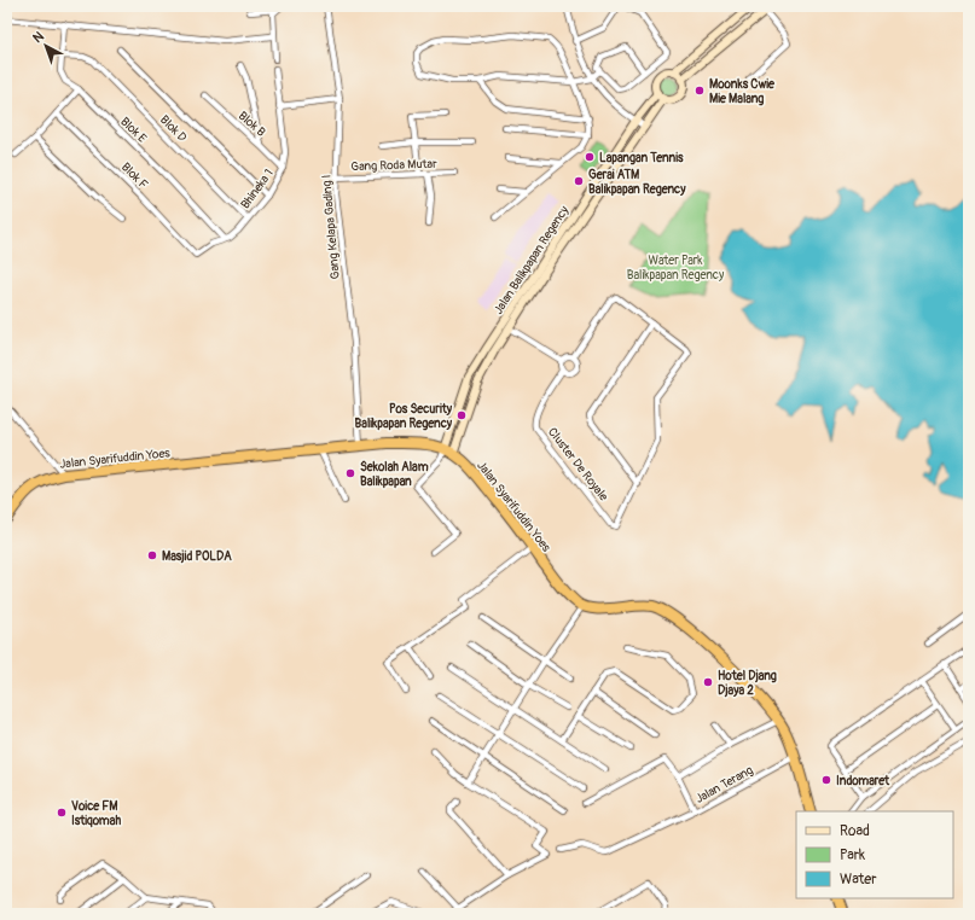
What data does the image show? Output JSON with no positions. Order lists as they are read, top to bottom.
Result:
{
  "streets": {
    "highway": ["Jalan Syarifuddin Yoes"],
    "street": [
      "Blok B",
      "Blok D",
      "Blok E",
      "Gang Roda Mutar",
      "Blok F",
      "Bhineka 1",
      "Gang Kelapa Gading I",
      "Jalan Balikpapan Regency",
      "Cluster De Royale",
      "Jalan Terang"
    ]
  },
  "crossings": [
    ["Blok B", "Bhineka 1"],
    ["Blok D", "Blok E"],
    ["Blok D", "Bhineka 1"],
    ["Blok E", "Bhineka 1"],
    ["Gang Roda Mutar", "Gang Kelapa Gading I"],
    ["Blok F", "Bhineka 1"],
    ["Gang Kelapa Gading I", "Jalan Syarifuddin Yoes"],
    ["Jalan Balikpapan Regency", "Jalan Syarifuddin Yoes"]
  ],
  "parks": ["Water Park Balikpapan Regency"],
  "places": [
    "Moonks Cwie Mie Malang",
    "Lapangan Tennis",
    "Gerai ATM Balikpapan Regency",
    "Pos Security Balikpapan Regency",
    "Sekolah Alam Balikpapan",
    "Masjid POLDA",
    "Hotel Djang Djaya 2",
    "Indomaret",
    "Voice FM Istiqomah"
  ],
  "legend": ["Road", "Park", "Water"],
  "north": "top left"
}
